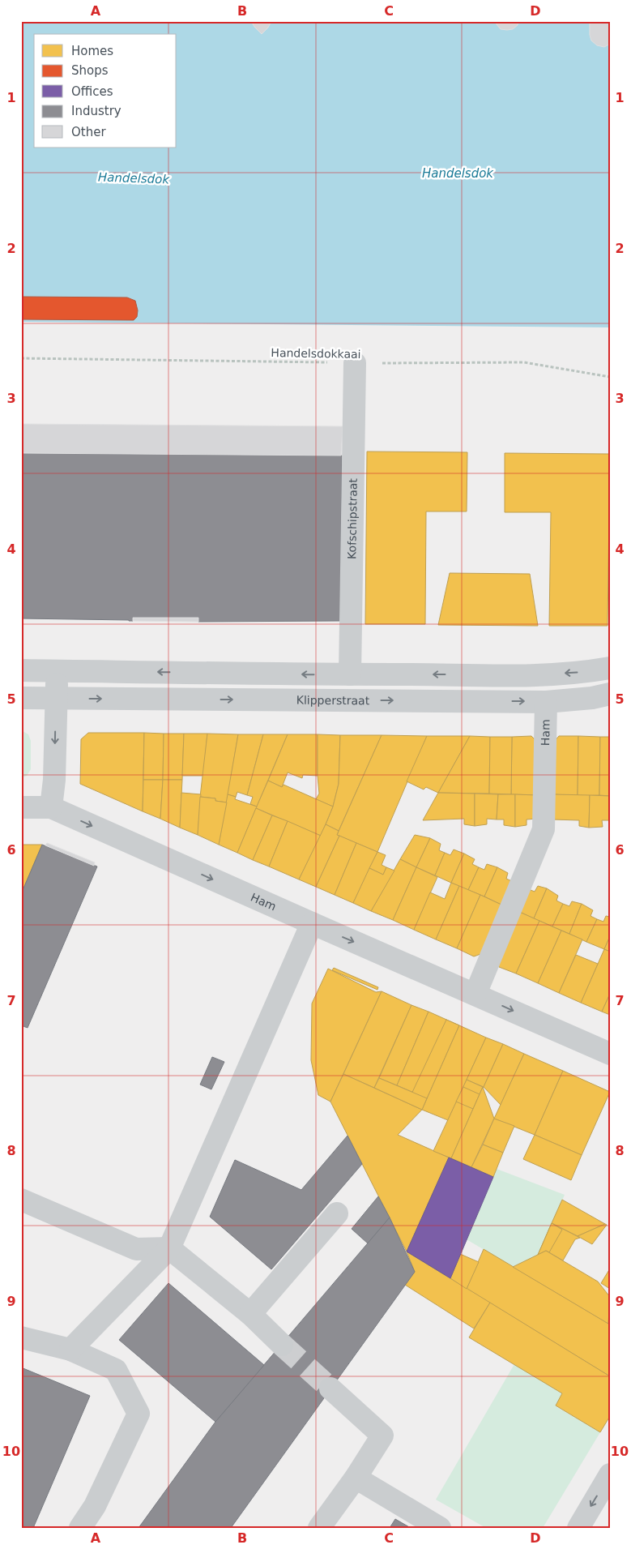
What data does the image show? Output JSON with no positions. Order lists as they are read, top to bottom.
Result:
{
  "streets": {
    "street": ["Kofschipstraat", "Klipperstraat", "Ham"],
    "path": ["Handelsdokkaai"]
  },
  "crossings": [
    ["Handelsdokkaai", "Kofschipstraat"],
    ["Klipperstraat", "Ham"]
  ],
  "one_way": ["Ham"],
  "water": ["Handelsdok"],
  "legend": [
    "Homes",
    "Shops",
    "Offices",
    "Industry",
    "Other"
  ],
  "grid": {
    "columns": [
      "A",
      "B",
      "C",
      "D"
    ],
    "rows": [
      "1",
      "2",
      "3",
      "4",
      "5",
      "6",
      "7",
      "8",
      "9",
      "10"
    ]
  }
}
